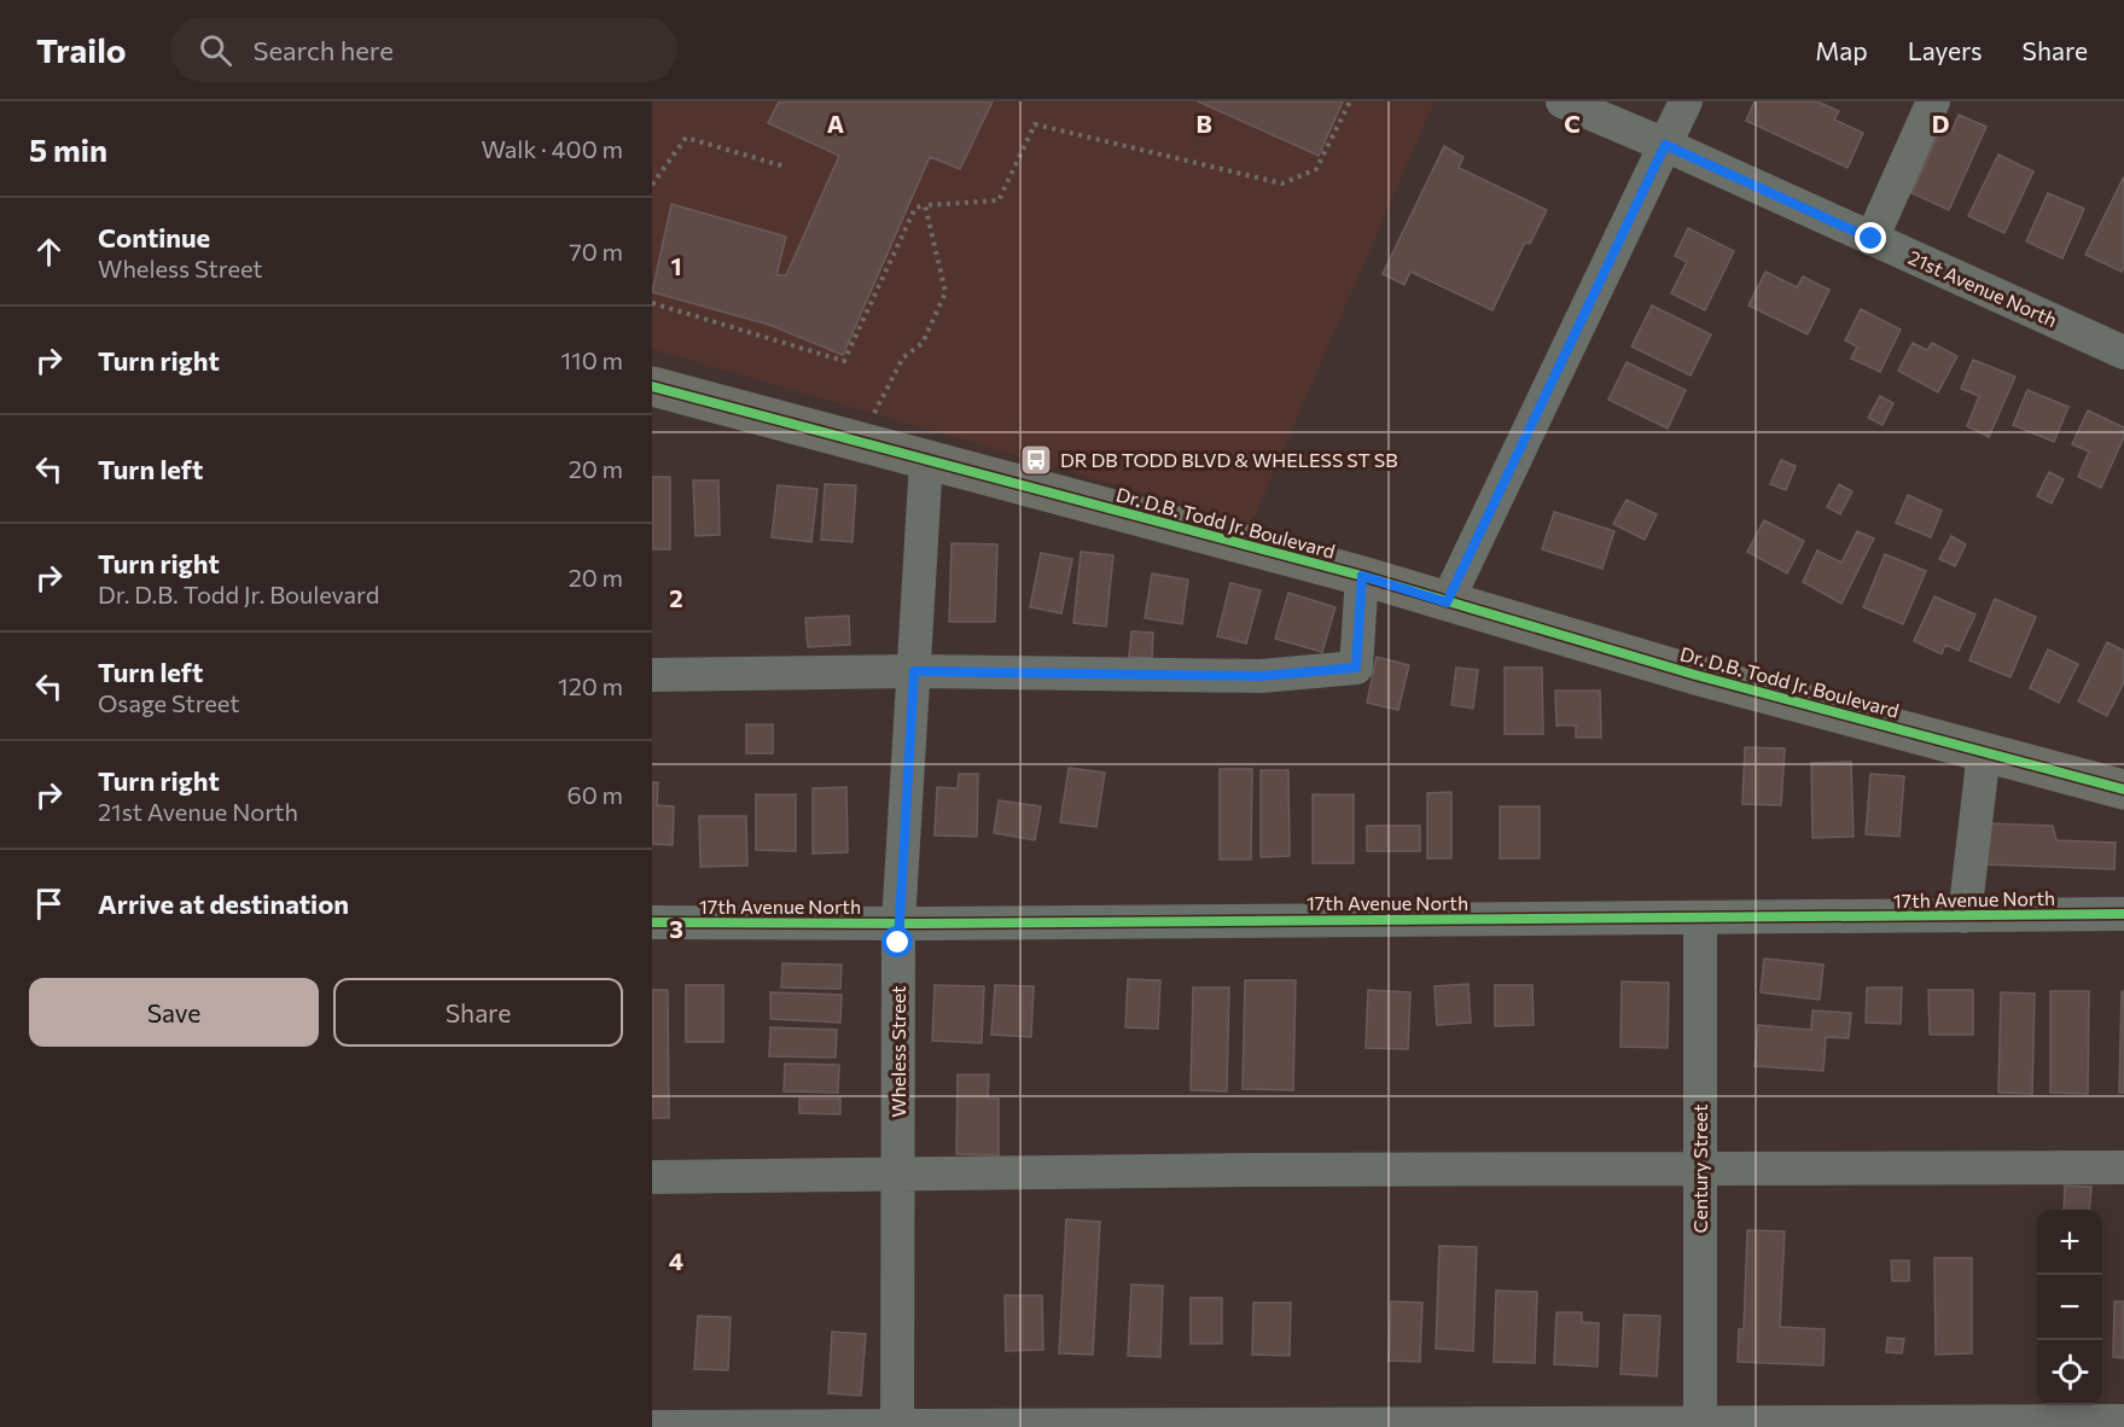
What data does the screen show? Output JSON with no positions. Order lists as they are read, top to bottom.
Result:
{
  "streets": {
    "main road": ["Dr. D.B. Todd Jr. Boulevard"],
    "street": [
      "21st Avenue North",
      "17th Avenue North",
      "Wheless Street",
      "Century Street"
    ]
  },
  "crossings": [
    ["Dr. D.B. Todd Jr. Boulevard", "Wheless Street"],
    ["17th Avenue North", "Wheless Street"],
    ["17th Avenue North", "Century Street"]
  ],
  "places": {
    "bus stop": ["DR DB TODD BLVD & WHELESS ST SB"]
  },
  "page": {
    "header": "Trailo",
    "search": "Search here",
    "nav": ["Map", "Layers", "Share"],
    "heading": ["5 min", "Walk · 400 m"],
    "list": [
      ["Continue", "Wheless Street", "70 m"],
      ["Turn right", "110 m"],
      ["Turn left", "20 m"],
      ["Turn right", "Dr. D.B. Todd Jr. Boulevard", "20 m"],
      ["Turn left", "Osage Street", "120 m"],
      ["Turn right", "21st Avenue North", "60 m"],
      "Arrive at destination"
    ],
    "buttons": ["Save", "Share"],
    "map_buttons": ["+", "−"]
  },
  "grid": {
    "columns": [
      "A",
      "B",
      "C",
      "D"
    ],
    "rows": [
      "1",
      "2",
      "3",
      "4"
    ]
  }
}
